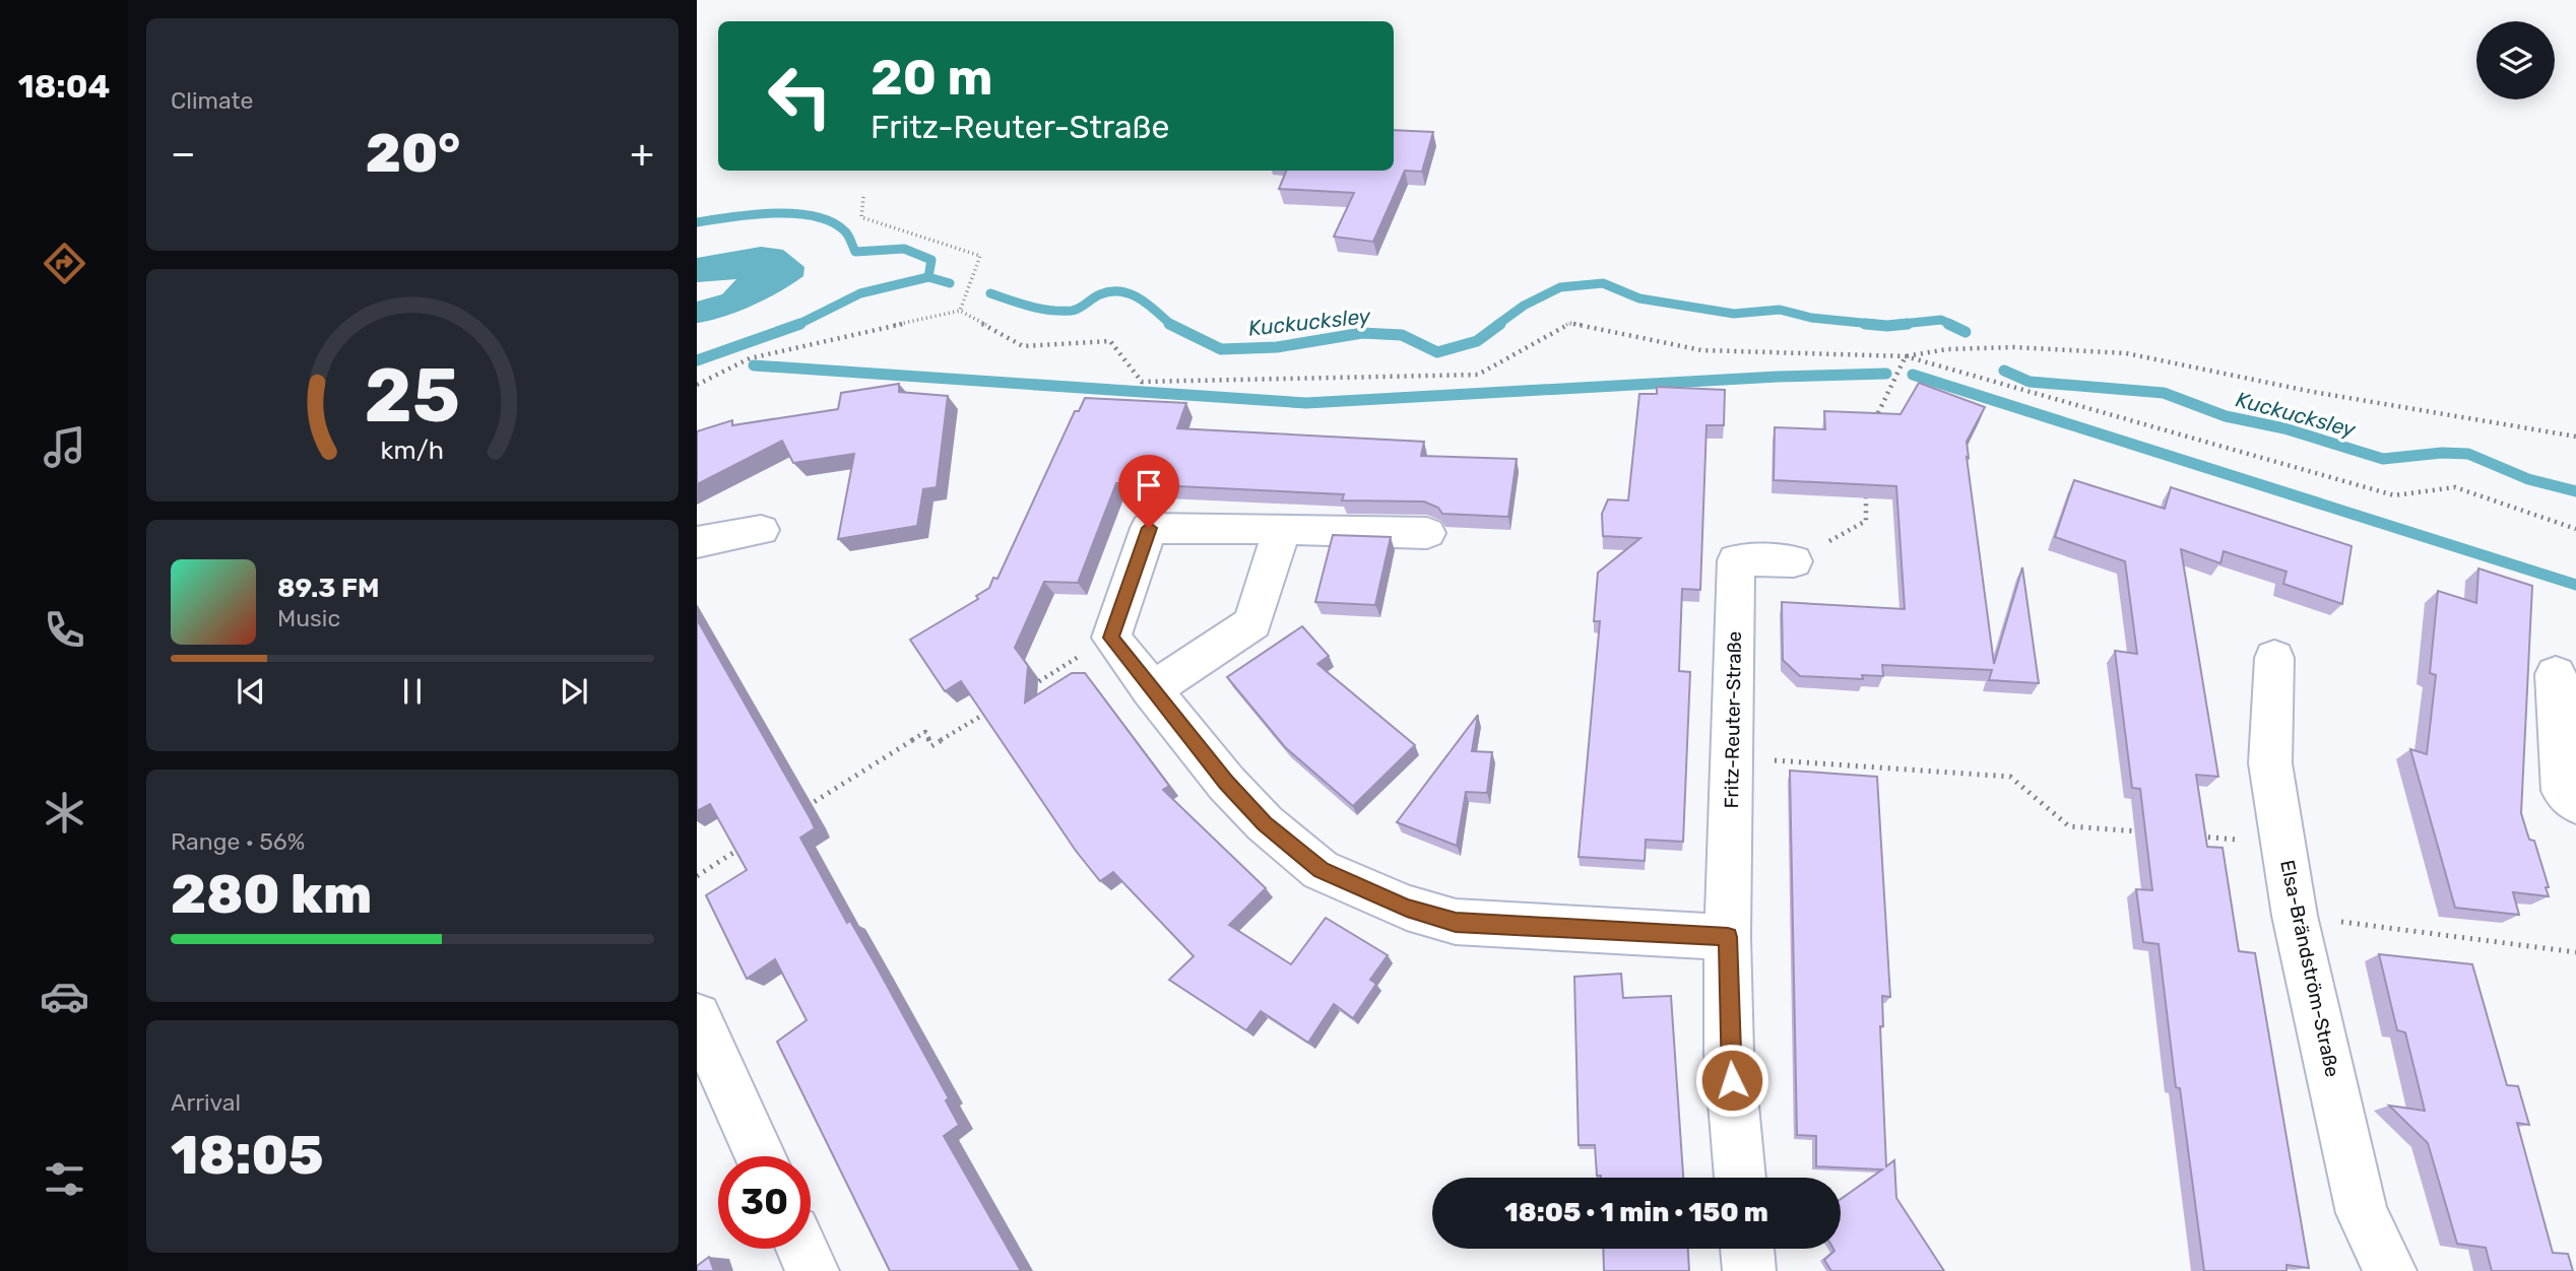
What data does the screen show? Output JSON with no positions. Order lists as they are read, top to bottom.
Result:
{
  "streets": {
    "street": ["Fritz-Reuter-Straße", "Elsa-Brändström-Straße"]
  },
  "water": ["Kuckucksley"],
  "page": {
    "tabs": "18:04",
    "tile": [
      "Climate",
      ["Range · 56%", "280 km"],
      ["Arrival", "18:05"]
    ],
    "turn": ["20 m", "Fritz-Reuter-Straße"],
    "heat": ["−", "20°", "+"],
    "song": ["89.3 FM", "Music"],
    "limit": "30",
    "trip": "18:05 · 1 min · 150 m",
    "gauge": ["25", "km/h"]
  }
}
